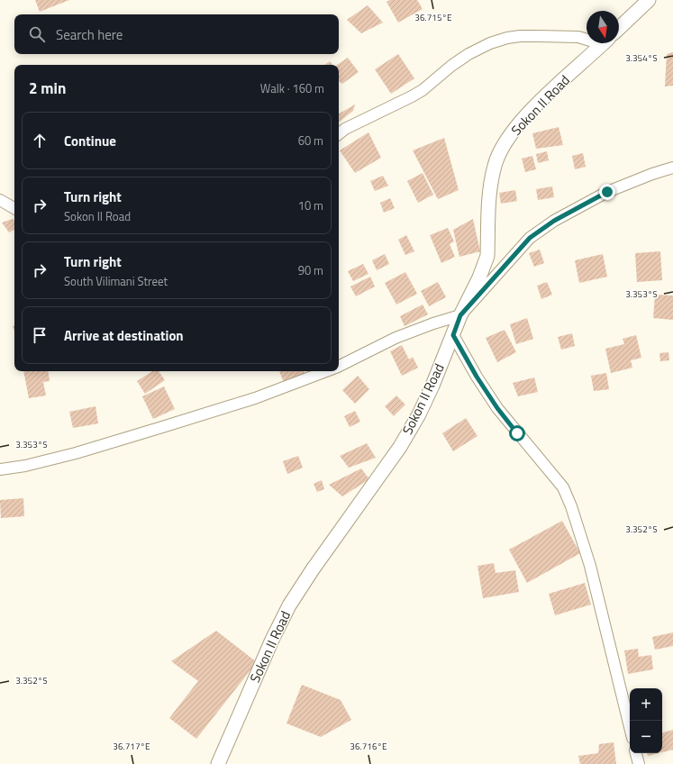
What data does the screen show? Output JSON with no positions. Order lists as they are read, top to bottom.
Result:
{
  "streets": {
    "street": ["Sokon II Road"]
  },
  "north": "bottom",
  "page": {
    "search": "Search here",
    "heading": ["2 min", "Walk · 160 m"],
    "list": [
      ["Continue", "60 m"],
      ["Turn right", "Sokon II Road", "10 m"],
      ["Turn right", "South Vilimani Street", "90 m"],
      "Arrive at destination"
    ],
    "map_buttons": ["+", "−"]
  },
  "coordinates": [
    "36.715°E",
    "3.354°S",
    "3.353°S",
    "3.352°S",
    "36.717°E",
    "36.716°E"
  ]
}
